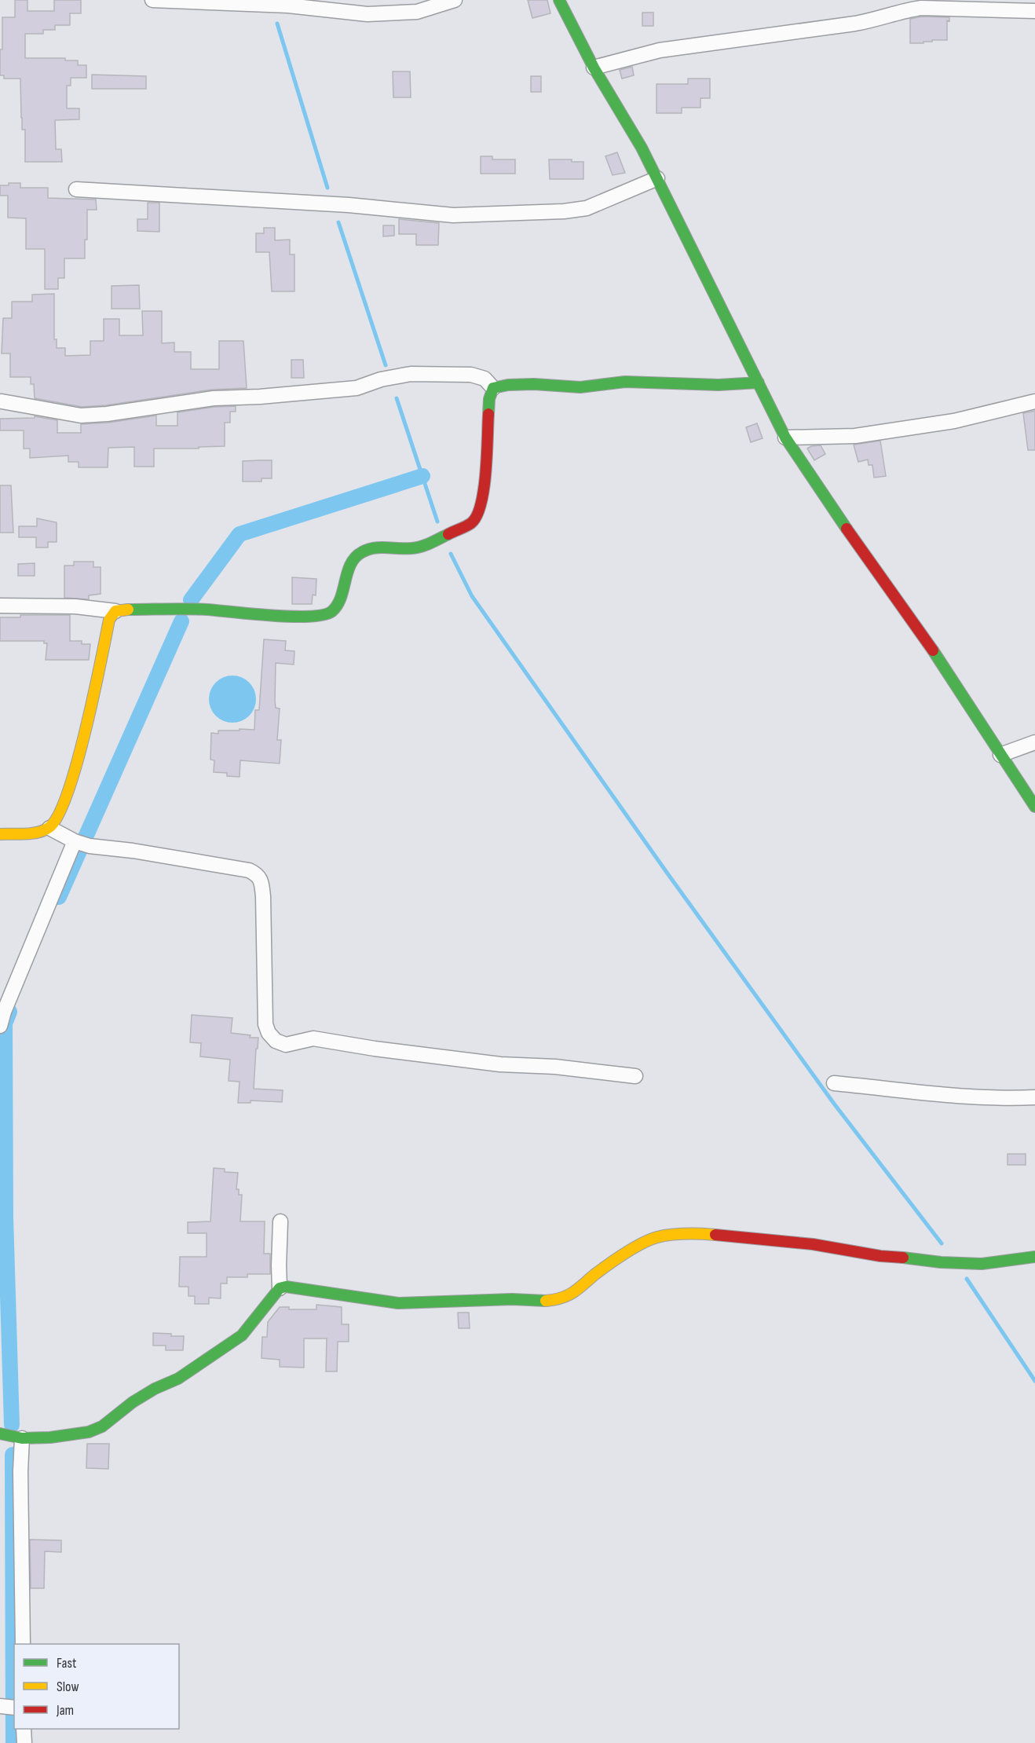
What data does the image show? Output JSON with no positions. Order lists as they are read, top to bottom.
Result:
{
  "legend": ["Fast", "Slow", "Jam"]
}
